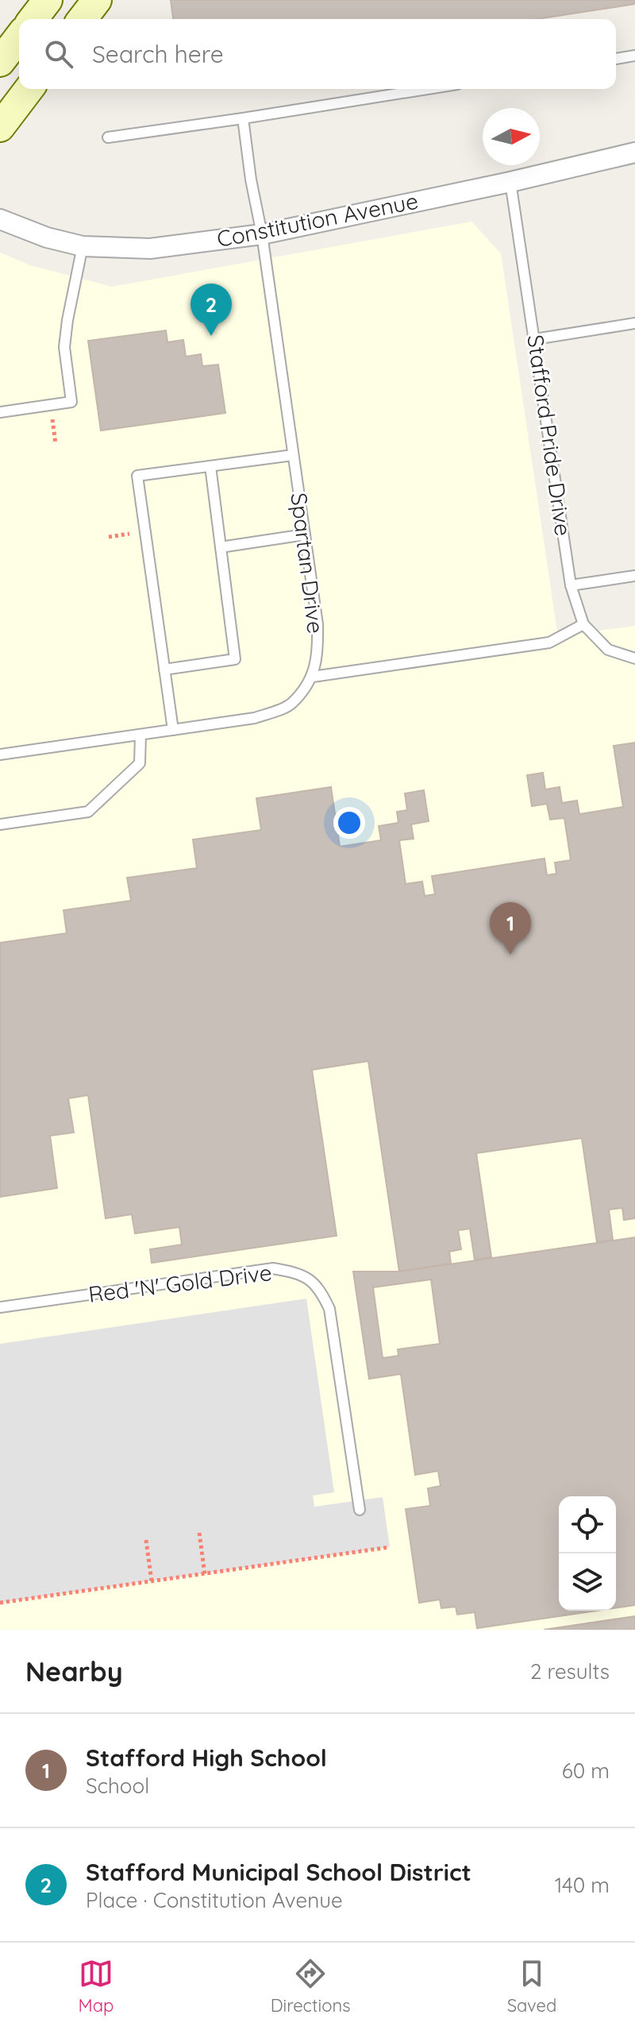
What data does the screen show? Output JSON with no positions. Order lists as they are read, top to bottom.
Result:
{
  "streets": {
    "street": ["Constitution Avenue"],
    "lane": ["Stafford Pride Drive", "Spartan Drive", "Red 'N' Gold Drive"]
  },
  "crossings": [
    ["Constitution Avenue", "Stafford Pride Drive"],
    ["Constitution Avenue", "Spartan Drive"]
  ],
  "north": "right",
  "page": {
    "search": "Search here",
    "pins": ["2", "1"],
    "heading": ["Nearby", "2 results"],
    "list": [
      {
        "mark": "1",
        "name": "Stafford High School",
        "note": "School",
        "value": "60 m"
      },
      {
        "mark": "2",
        "name": "Stafford Municipal School District",
        "note": "Place · Constitution Avenue",
        "value": "140 m"
      }
    ],
    "nav": ["Map", "Directions", "Saved"]
  }
}
